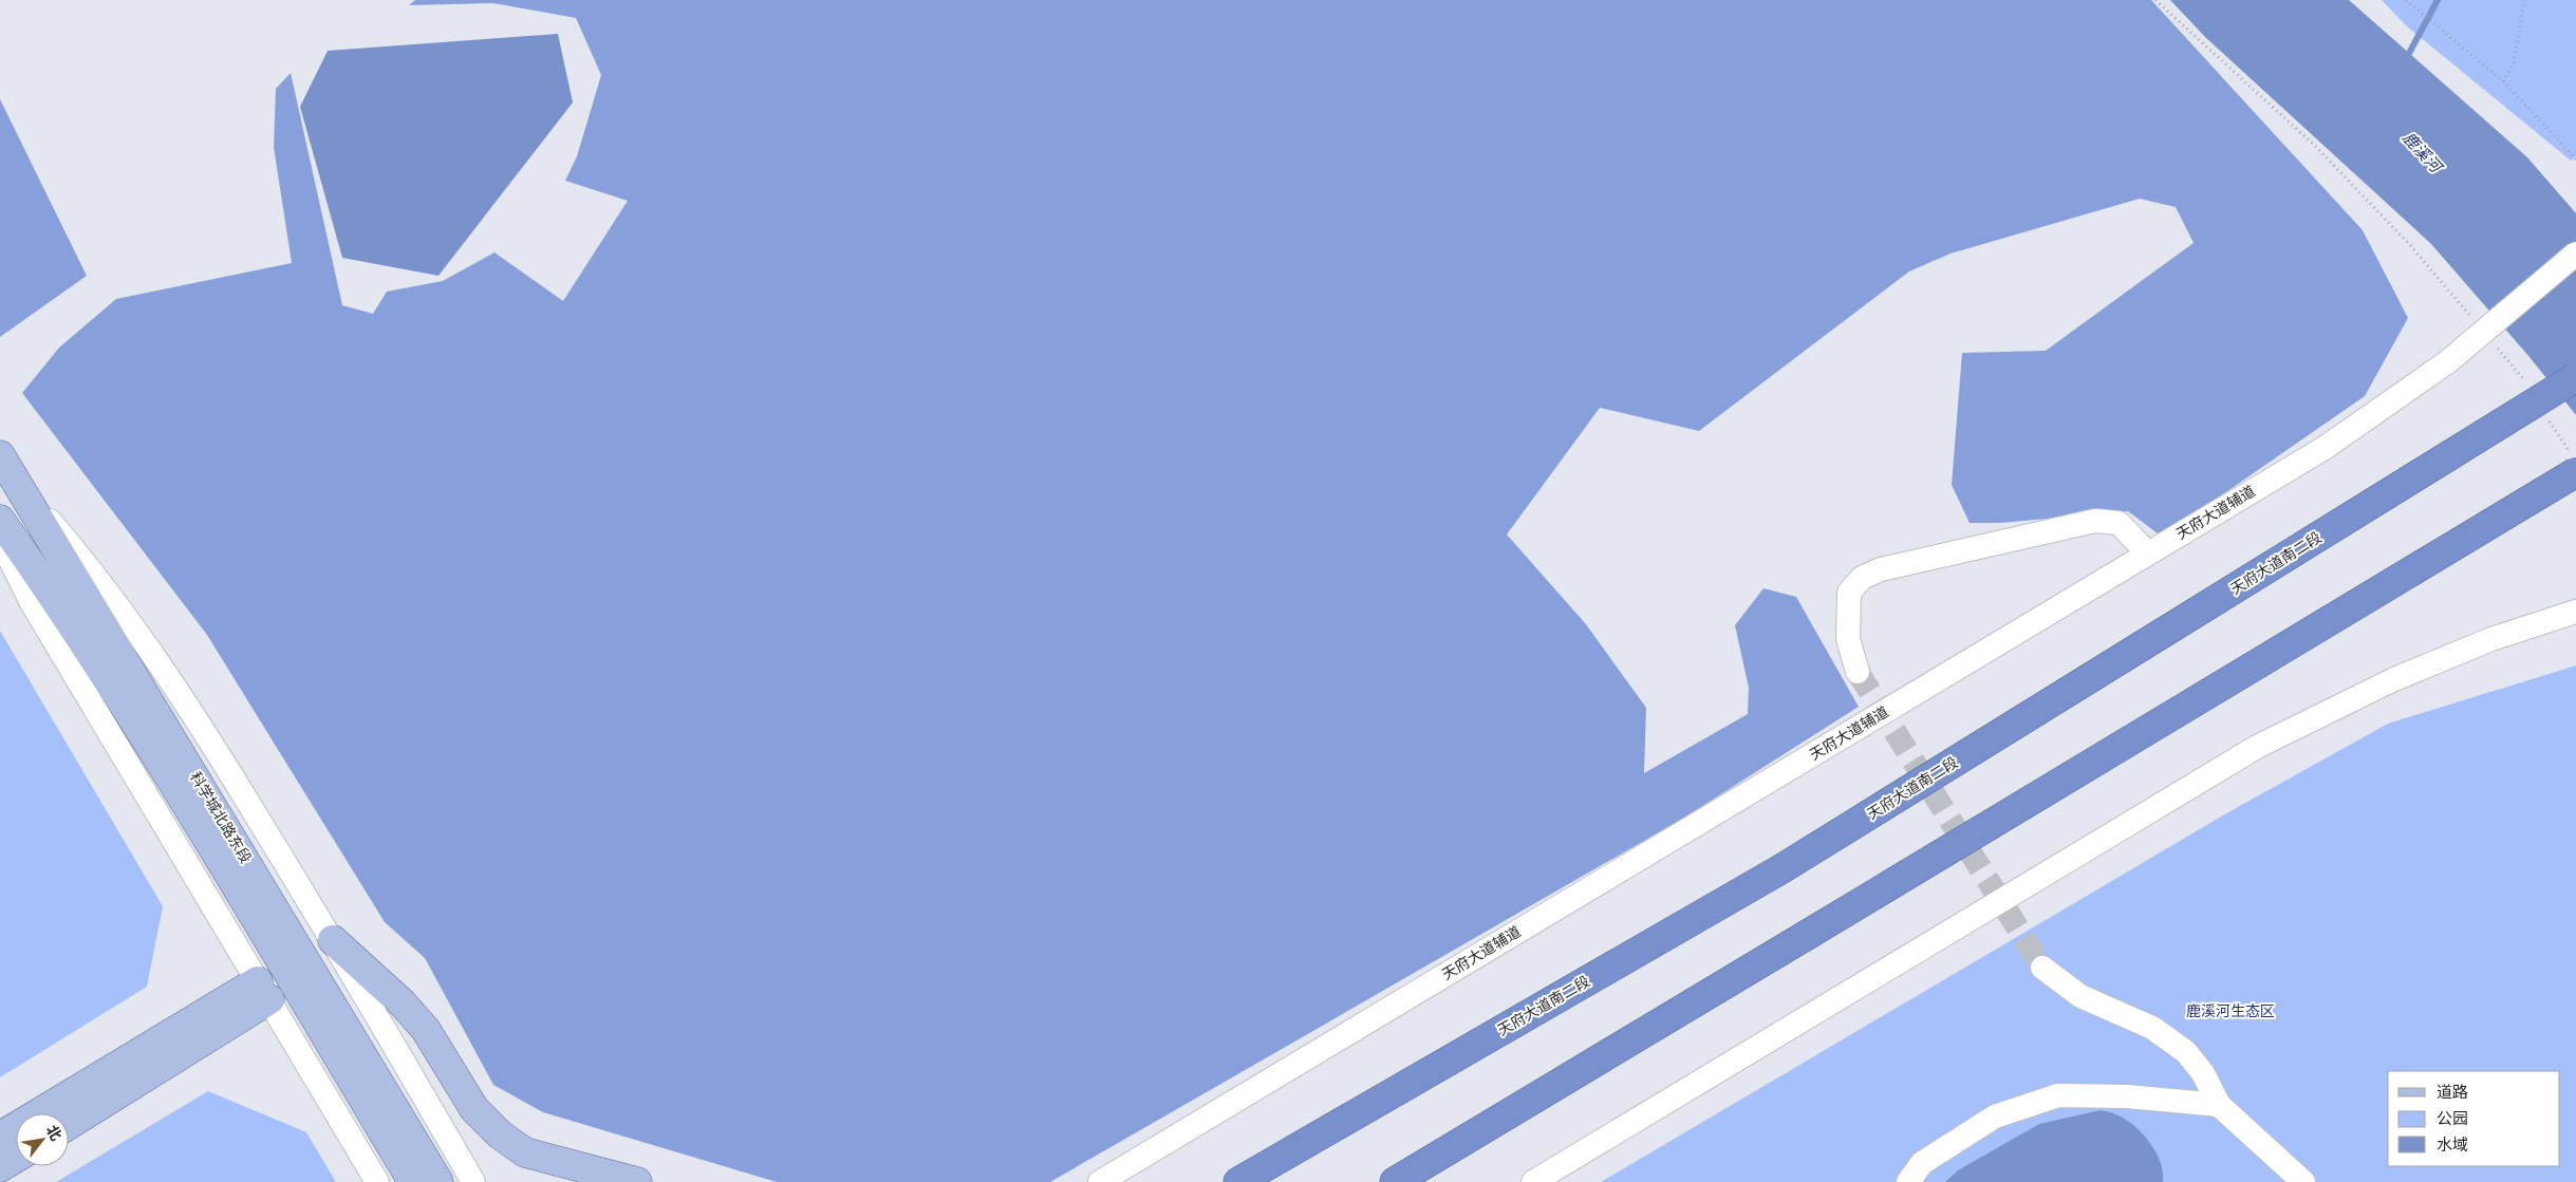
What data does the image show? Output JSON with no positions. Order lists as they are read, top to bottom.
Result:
{
  "streets": {
    "highway": ["天府大道南二段"],
    "main road": ["科学城北路东段"],
    "street": ["天府大道辅道"]
  },
  "water": ["鹿溪河"],
  "parks": ["鹿溪河生态区"],
  "legend": ["道路", "公园", "水域"],
  "north": "top right"
}
